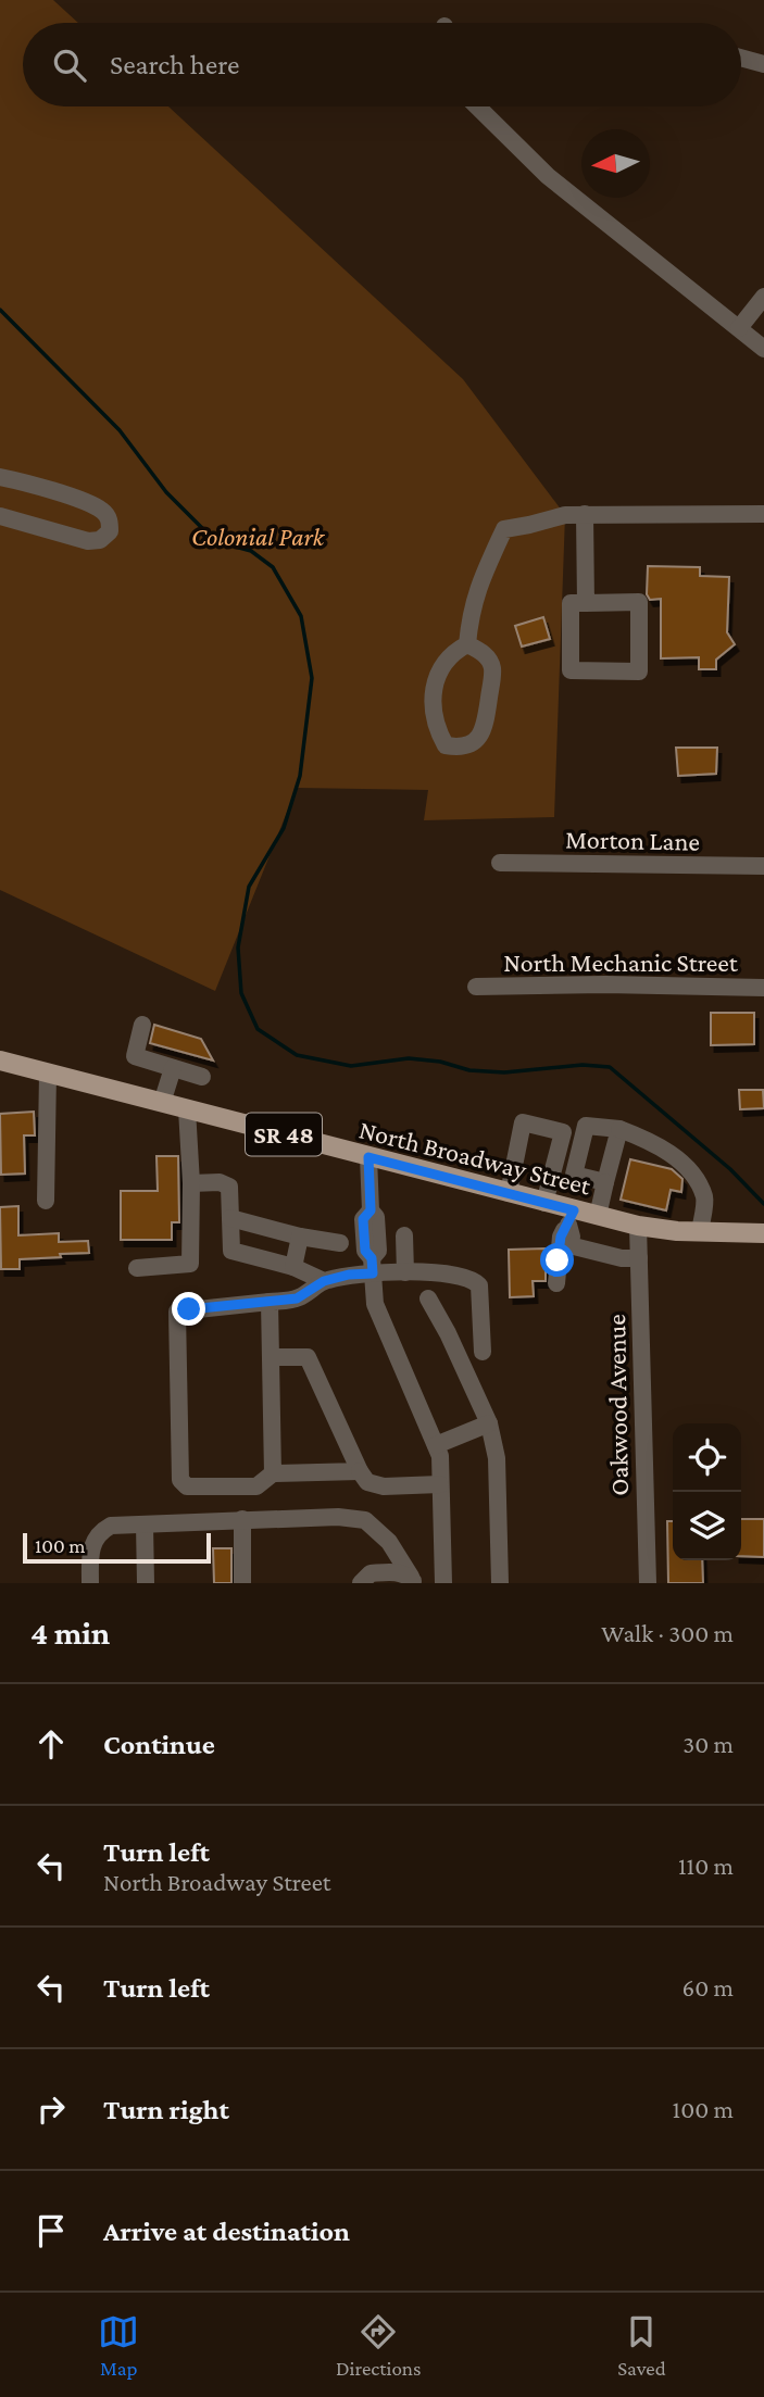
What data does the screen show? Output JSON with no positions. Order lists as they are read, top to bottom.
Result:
{
  "streets": {
    "main road": ["SR 48", "North Broadway Street"],
    "street": ["Morton Lane", "North Mechanic Street", "Oakwood Avenue"]
  },
  "crossings": [
    ["North Broadway Street", "Oakwood Avenue"]
  ],
  "parks": ["Colonial Park"],
  "scale_bar": "100 m",
  "north": "left",
  "page": {
    "search": "Search here",
    "scale": "100 m",
    "heading": ["4 min", "Walk · 300 m"],
    "list": [
      ["Continue", "30 m"],
      ["Turn left", "North Broadway Street", "110 m"],
      ["Turn left", "60 m"],
      ["Turn right", "100 m"],
      "Arrive at destination"
    ],
    "nav": ["Map", "Directions", "Saved"]
  }
}
